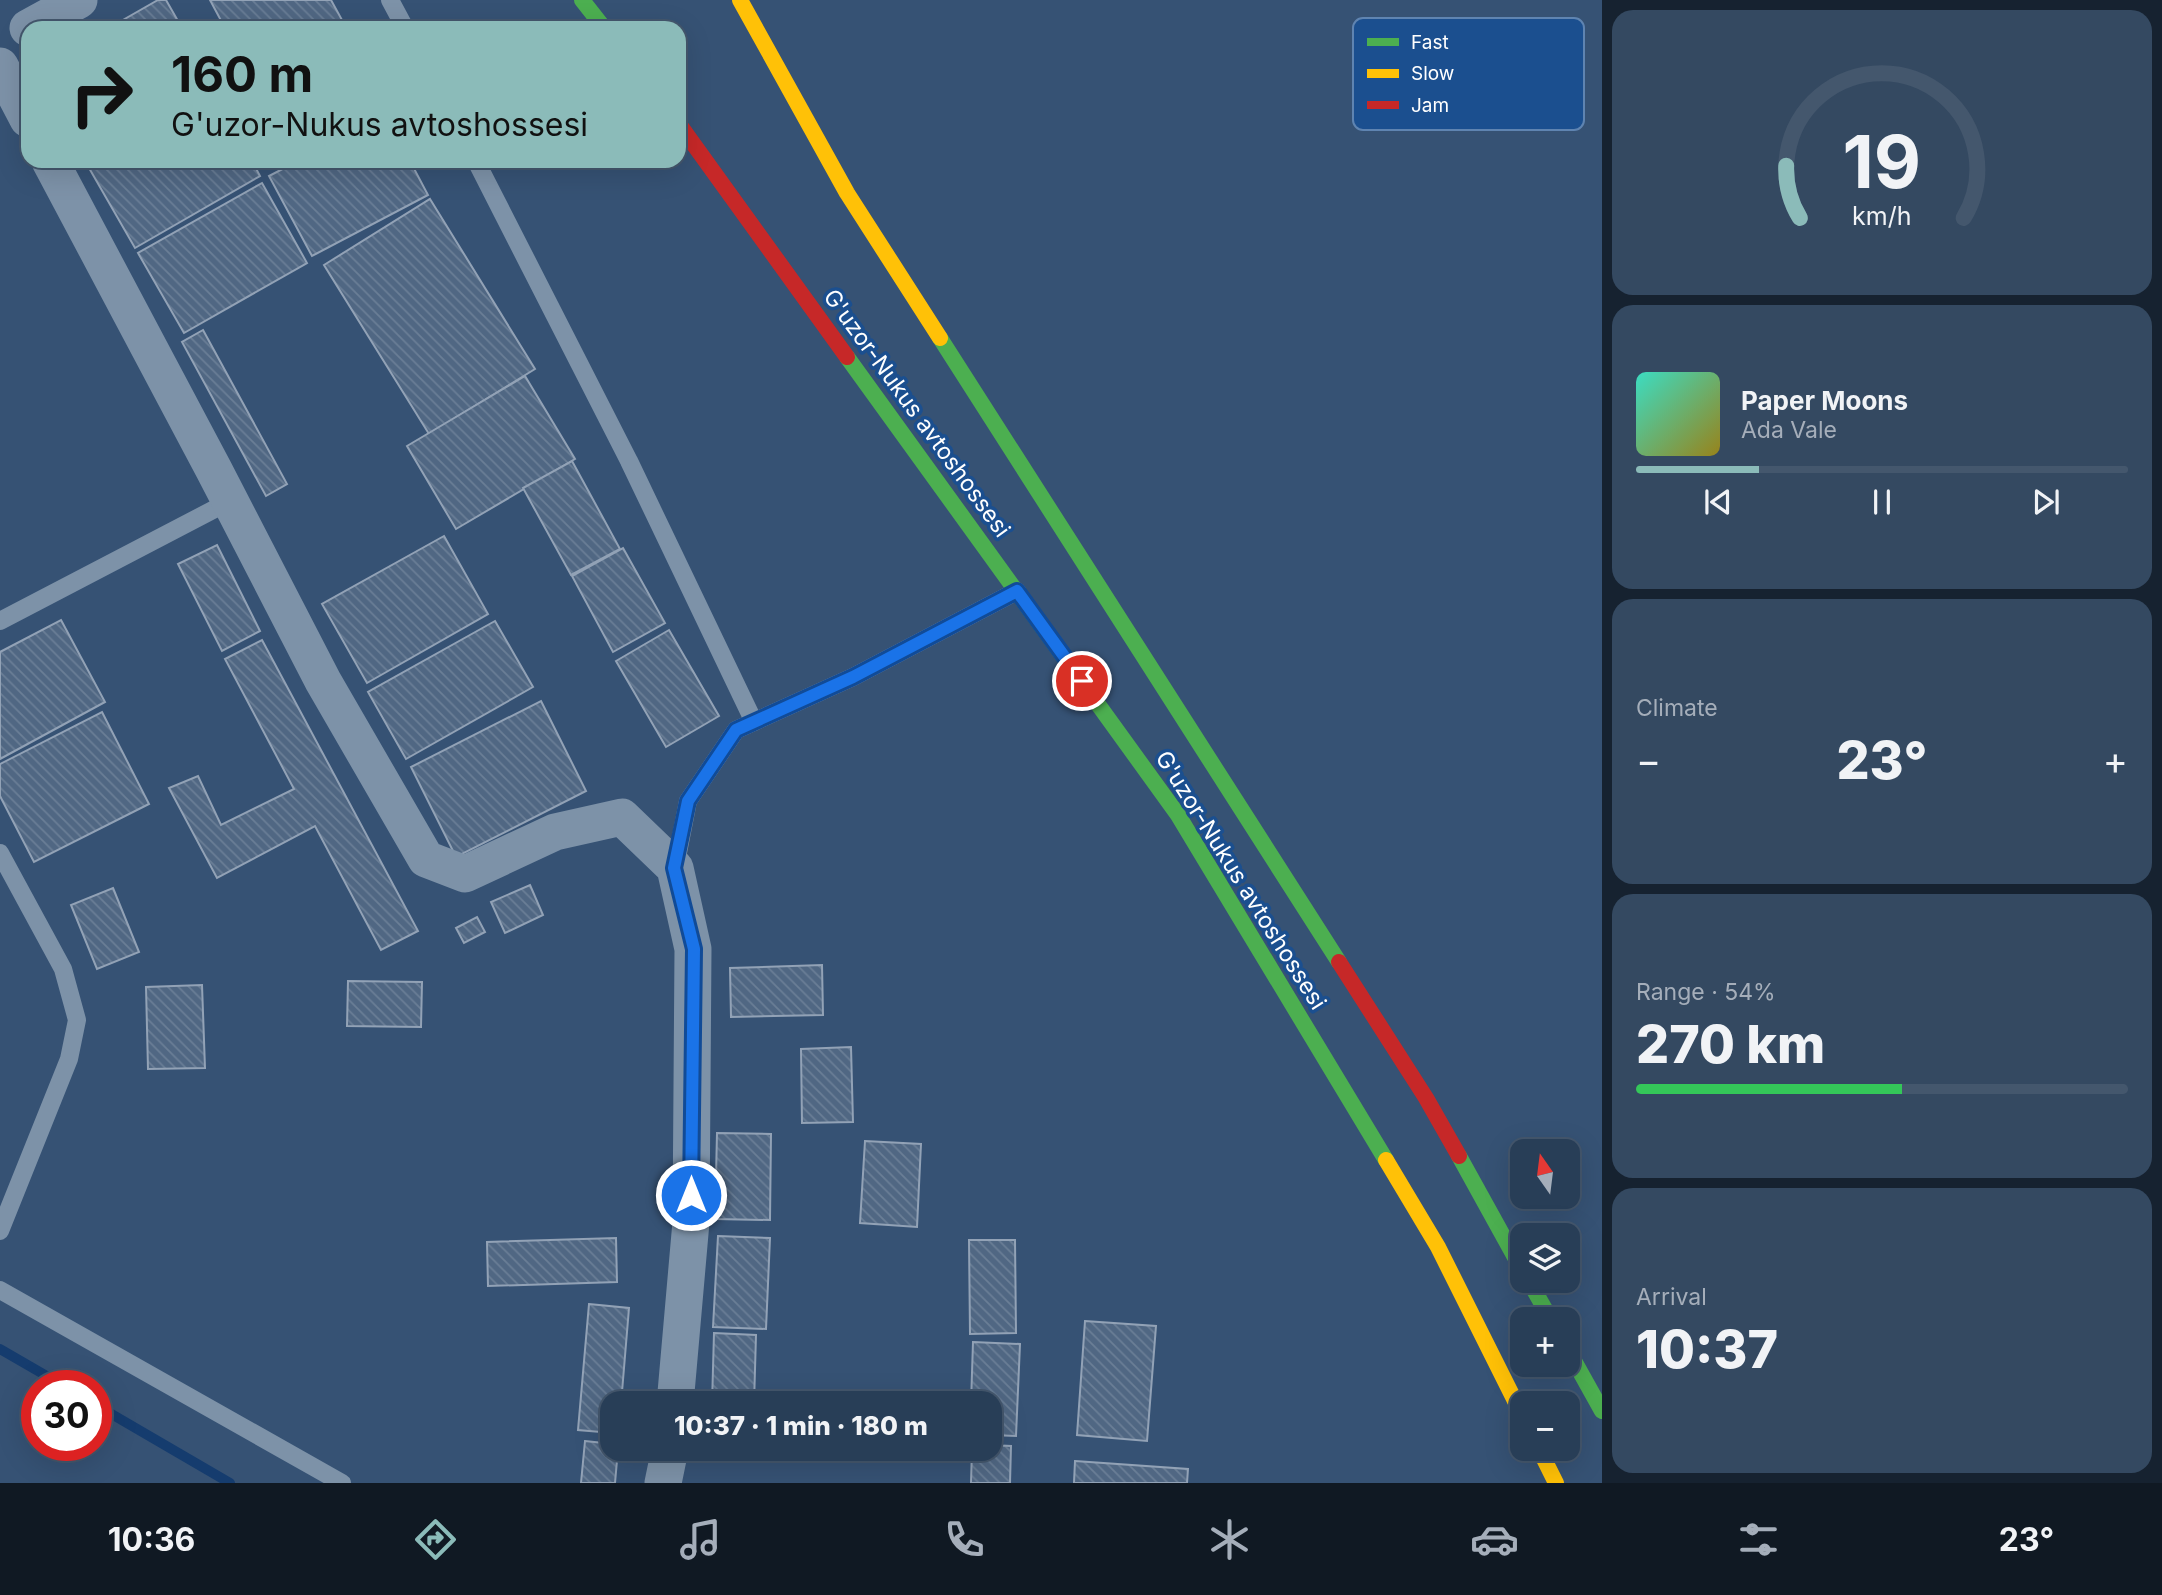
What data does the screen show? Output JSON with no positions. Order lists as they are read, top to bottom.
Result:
{
  "streets": {
    "highway": ["G'uzor-Nukus avtoshossesi"]
  },
  "legend": ["Fast", "Slow", "Jam"],
  "north": "top",
  "page": {
    "turn": ["160 m", "G'uzor-Nukus avtoshossesi"],
    "song": ["Paper Moons", "Ada Vale"],
    "tile": [
      "Climate",
      ["Range · 54%", "270 km"],
      ["Arrival", "10:37"]
    ],
    "heat": ["−", "23°", "+"],
    "map_buttons": ["+", "−"],
    "limit": "30",
    "trip": "10:37 · 1 min · 180 m",
    "tabs": ["10:36", "23°"],
    "gauge": ["19", "km/h"]
  }
}
